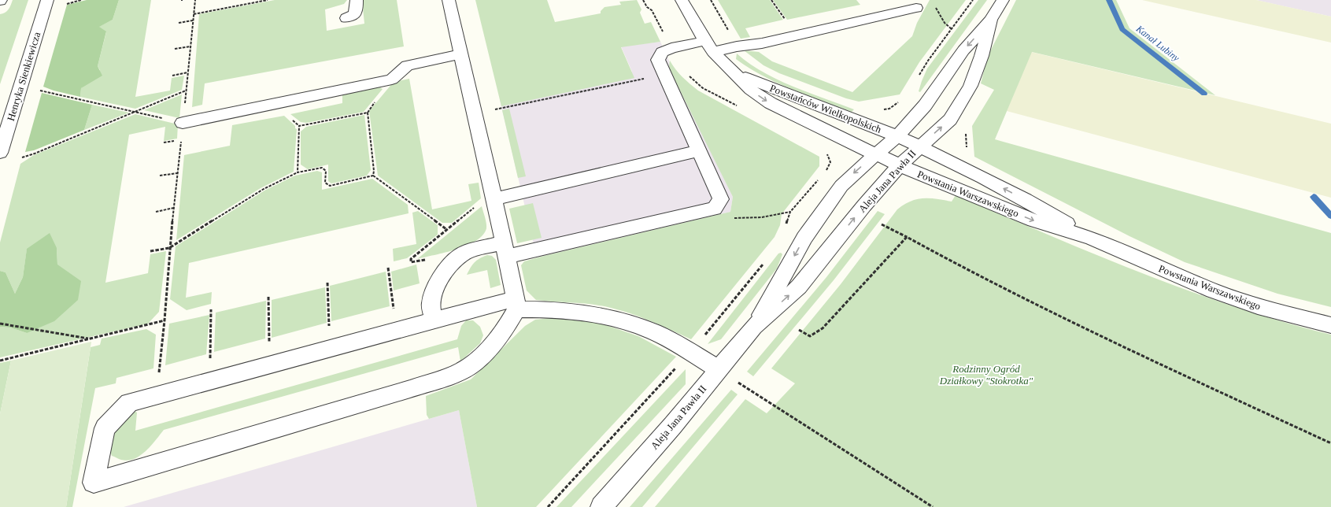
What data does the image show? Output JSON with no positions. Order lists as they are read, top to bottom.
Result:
{
  "streets": {
    "street": [
      "Henryka Sienkiewicza",
      "Powstańców Wielkopolskich",
      "Aleja Jana Pawła II",
      "Powstania Warszawskiego"
    ]
  },
  "crossings": [
    ["Powstańców Wielkopolskich", "Aleja Jana Pawła II"],
    ["Powstańców Wielkopolskich", "Powstania Warszawskiego"],
    ["Aleja Jana Pawła II", "Powstania Warszawskiego"]
  ],
  "water": ["Kanał Lubiny"],
  "parks": ["Rodzinny Ogród Działkowy \"Stokrotka\""]
}
